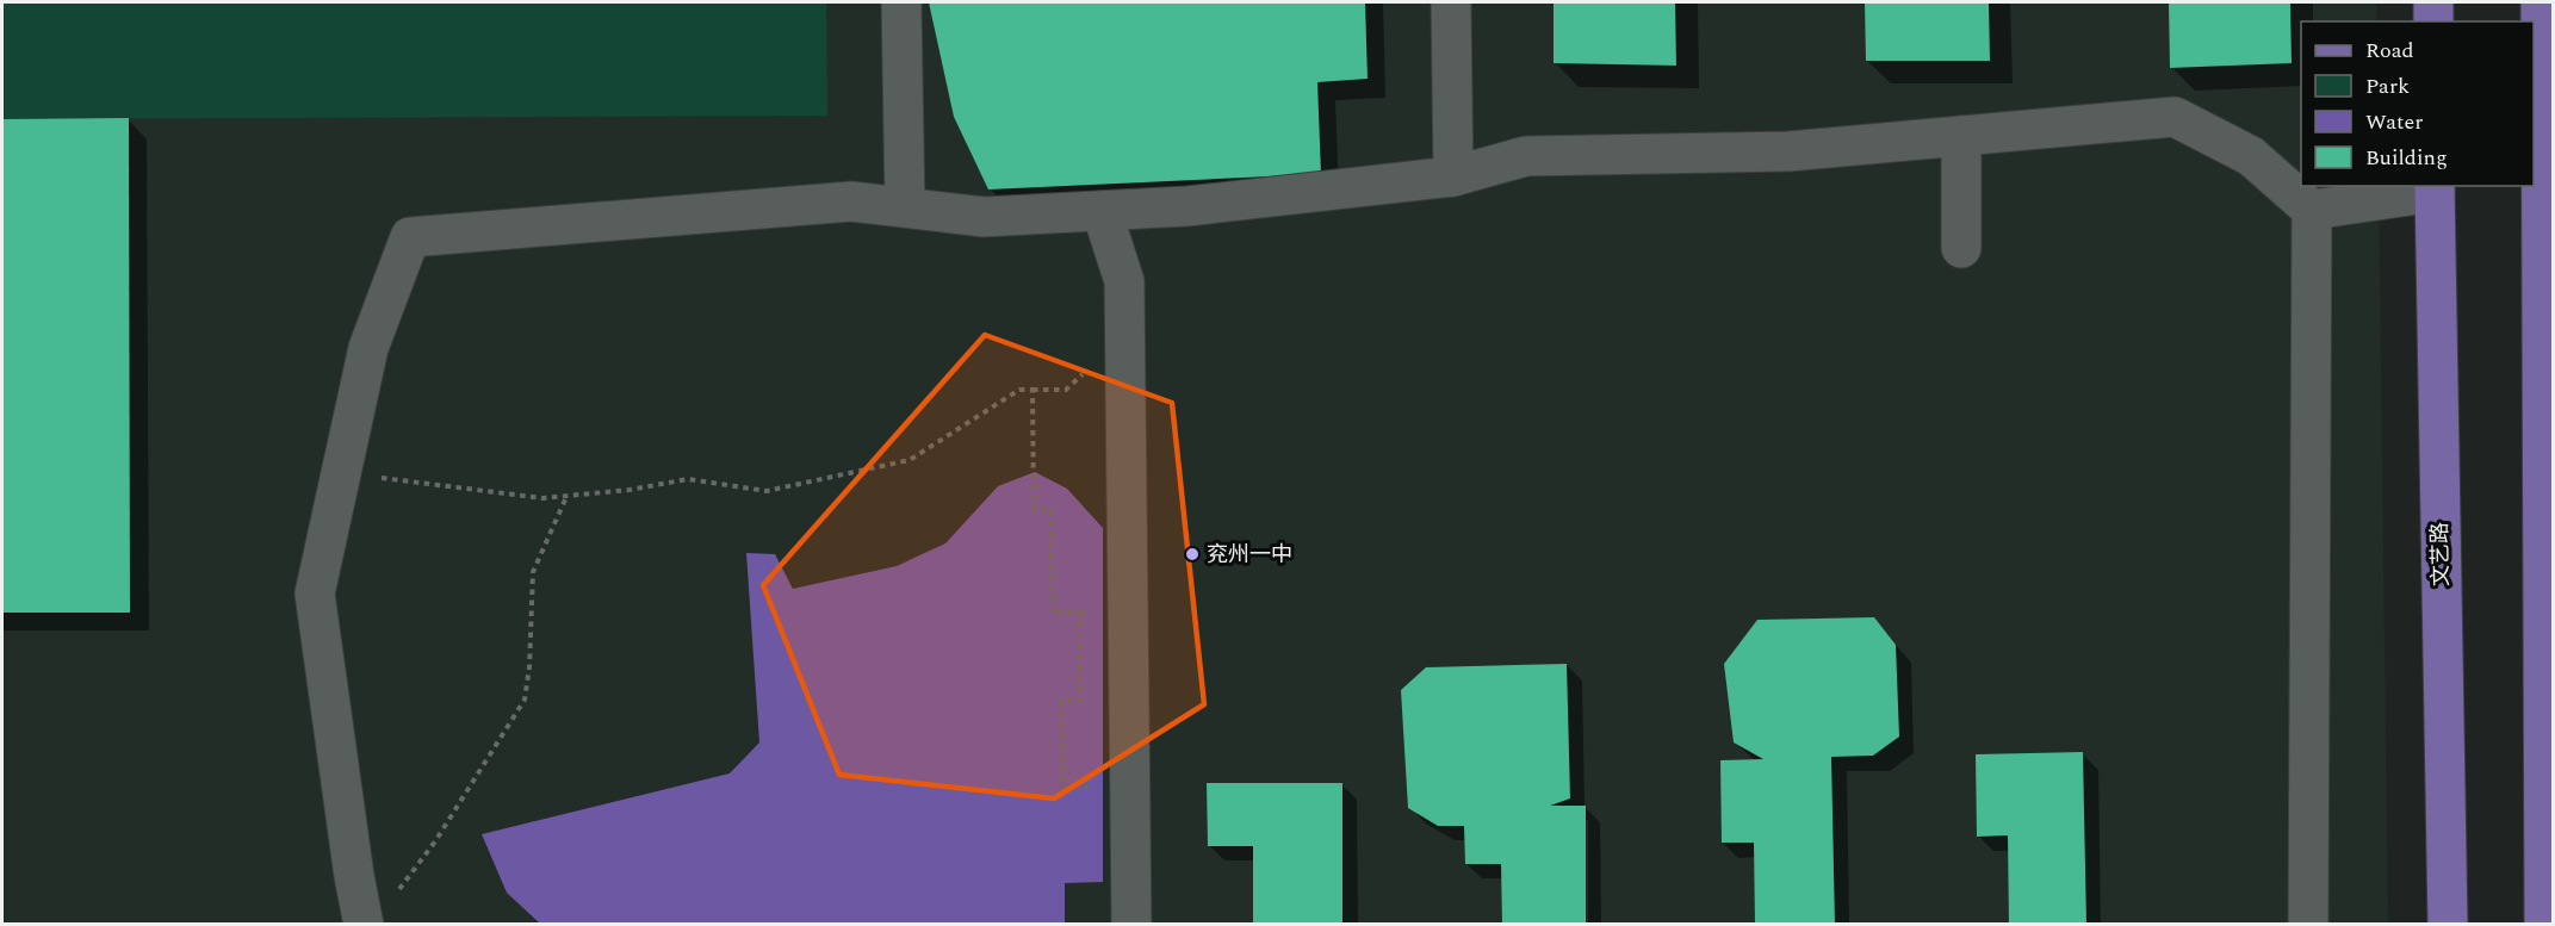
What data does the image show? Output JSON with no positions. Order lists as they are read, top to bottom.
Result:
{
  "streets": {
    "main road": ["文艺路"]
  },
  "places": ["兖州一中"],
  "legend": [
    "Road",
    "Park",
    "Water",
    "Building"
  ]
}
